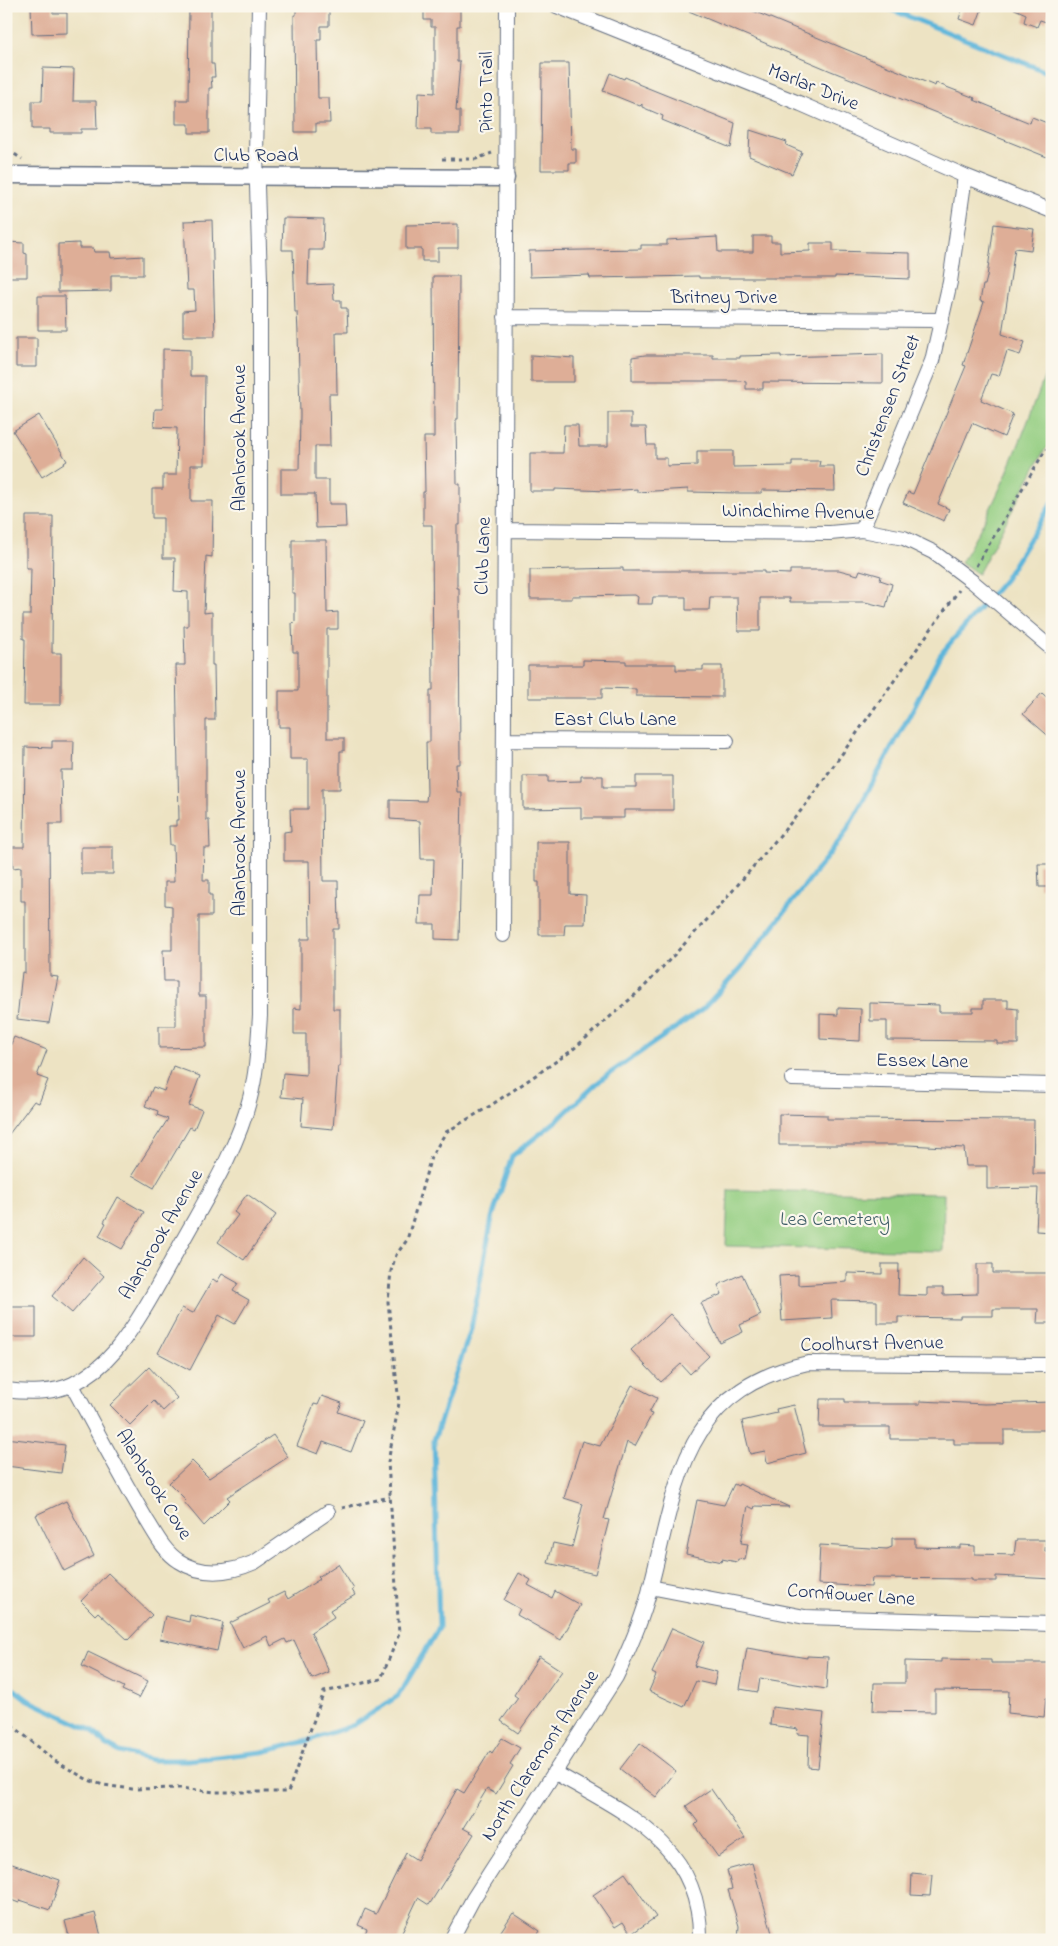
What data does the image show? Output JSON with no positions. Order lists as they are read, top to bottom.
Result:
{
  "streets": {
    "street": [
      "Marlar Drive",
      "Pinto Trail",
      "Club Road",
      "Britney Drive",
      "Christensen Street",
      "Alanbrook Avenue",
      "Windchime Avenue",
      "Club Lane",
      "East Club Lane",
      "Essex Lane",
      "Coolhurst Avenue",
      "Alanbrook Cove",
      "Cornflower Lane",
      "North Claremont Avenue"
    ]
  },
  "crossings": [
    ["Marlar Drive", "Christensen Street"],
    ["Pinto Trail", "Club Road"],
    ["Pinto Trail", "Club Lane"],
    ["Club Road", "Alanbrook Avenue"],
    ["Club Road", "Club Lane"],
    ["Britney Drive", "Christensen Street"],
    ["Britney Drive", "Club Lane"],
    ["Christensen Street", "Windchime Avenue"],
    ["Alanbrook Avenue", "Alanbrook Cove"],
    ["Windchime Avenue", "Club Lane"],
    ["Club Lane", "East Club Lane"],
    ["Coolhurst Avenue", "Cornflower Lane"],
    ["Coolhurst Avenue", "North Claremont Avenue"],
    ["Cornflower Lane", "North Claremont Avenue"]
  ],
  "parks": ["Lea Cemetery"]
}
